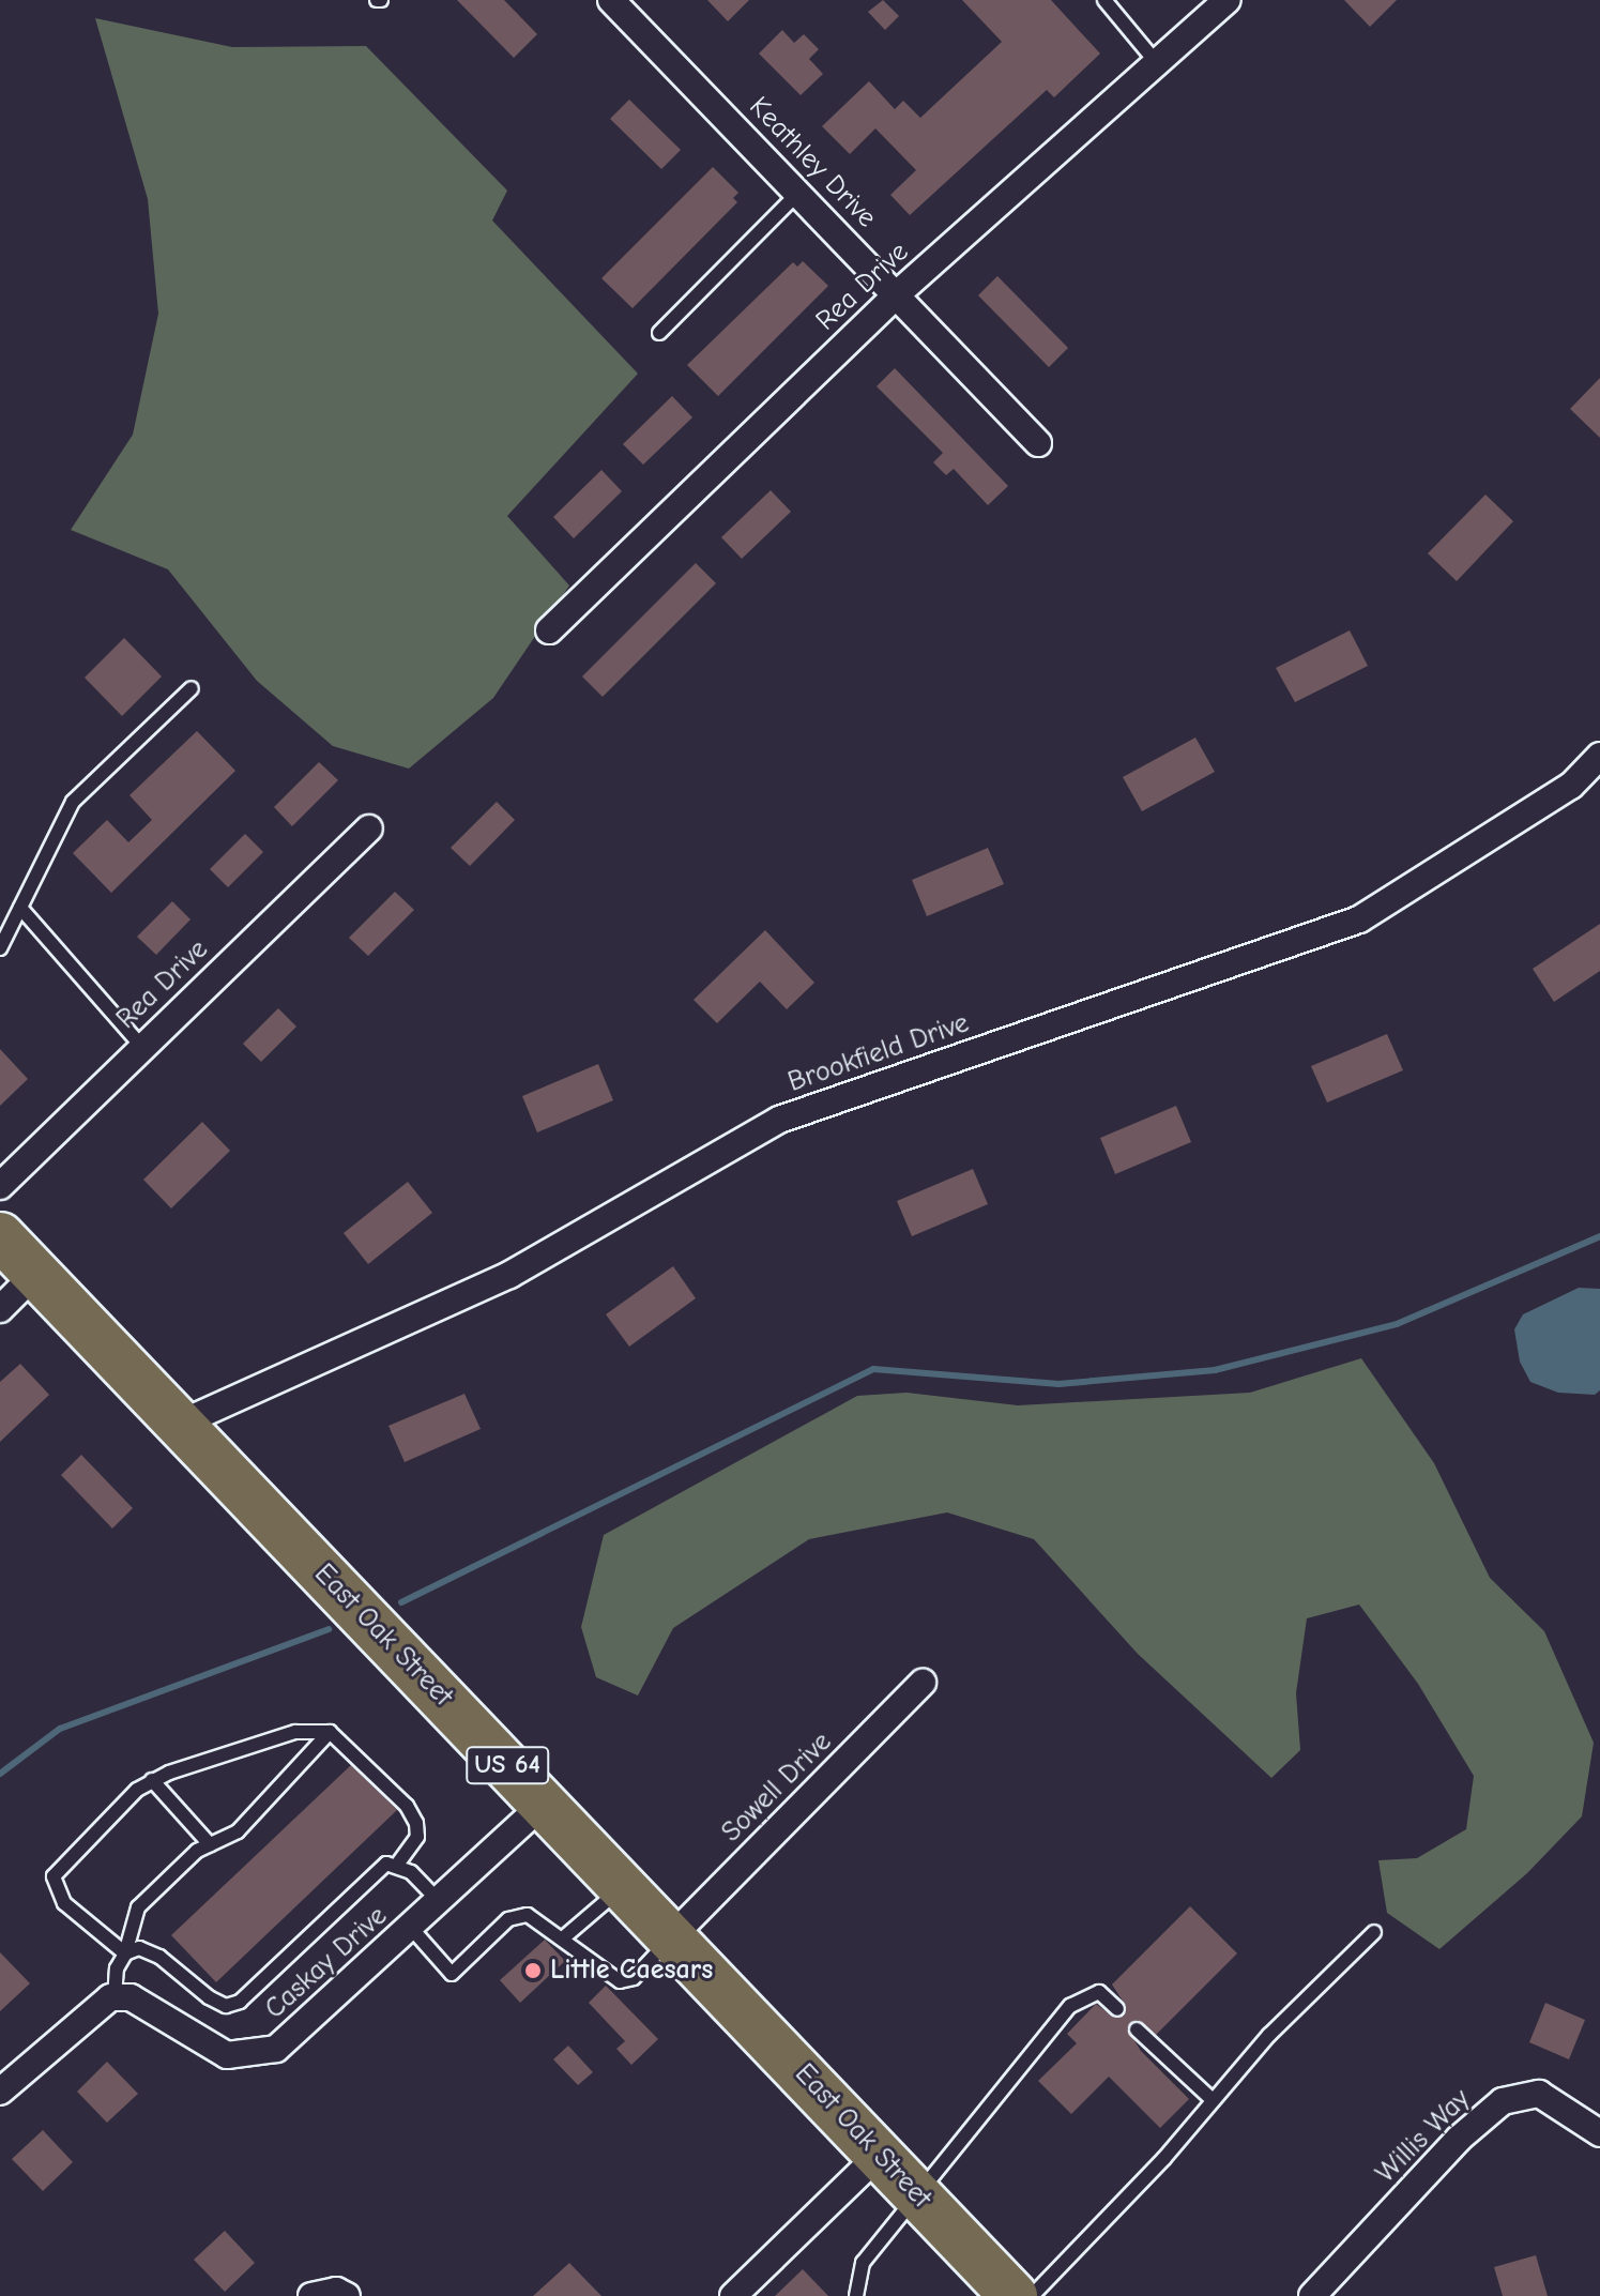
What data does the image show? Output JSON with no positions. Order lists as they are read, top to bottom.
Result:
{
  "streets": {
    "highway": ["East Oak Street", "US 64"],
    "street": [
      "Keathley Drive",
      "Rea Drive",
      "Brookfield Drive",
      "Sowell Drive",
      "Caskay Drive",
      "Willis Way"
    ]
  },
  "crossings": [
    ["Keathley Drive", "Rea Drive"],
    ["Brookfield Drive", "East Oak Street"],
    ["East Oak Street", "Sowell Drive"],
    ["East Oak Street", "Caskay Drive"]
  ],
  "places": ["Little Caesars"]
}
